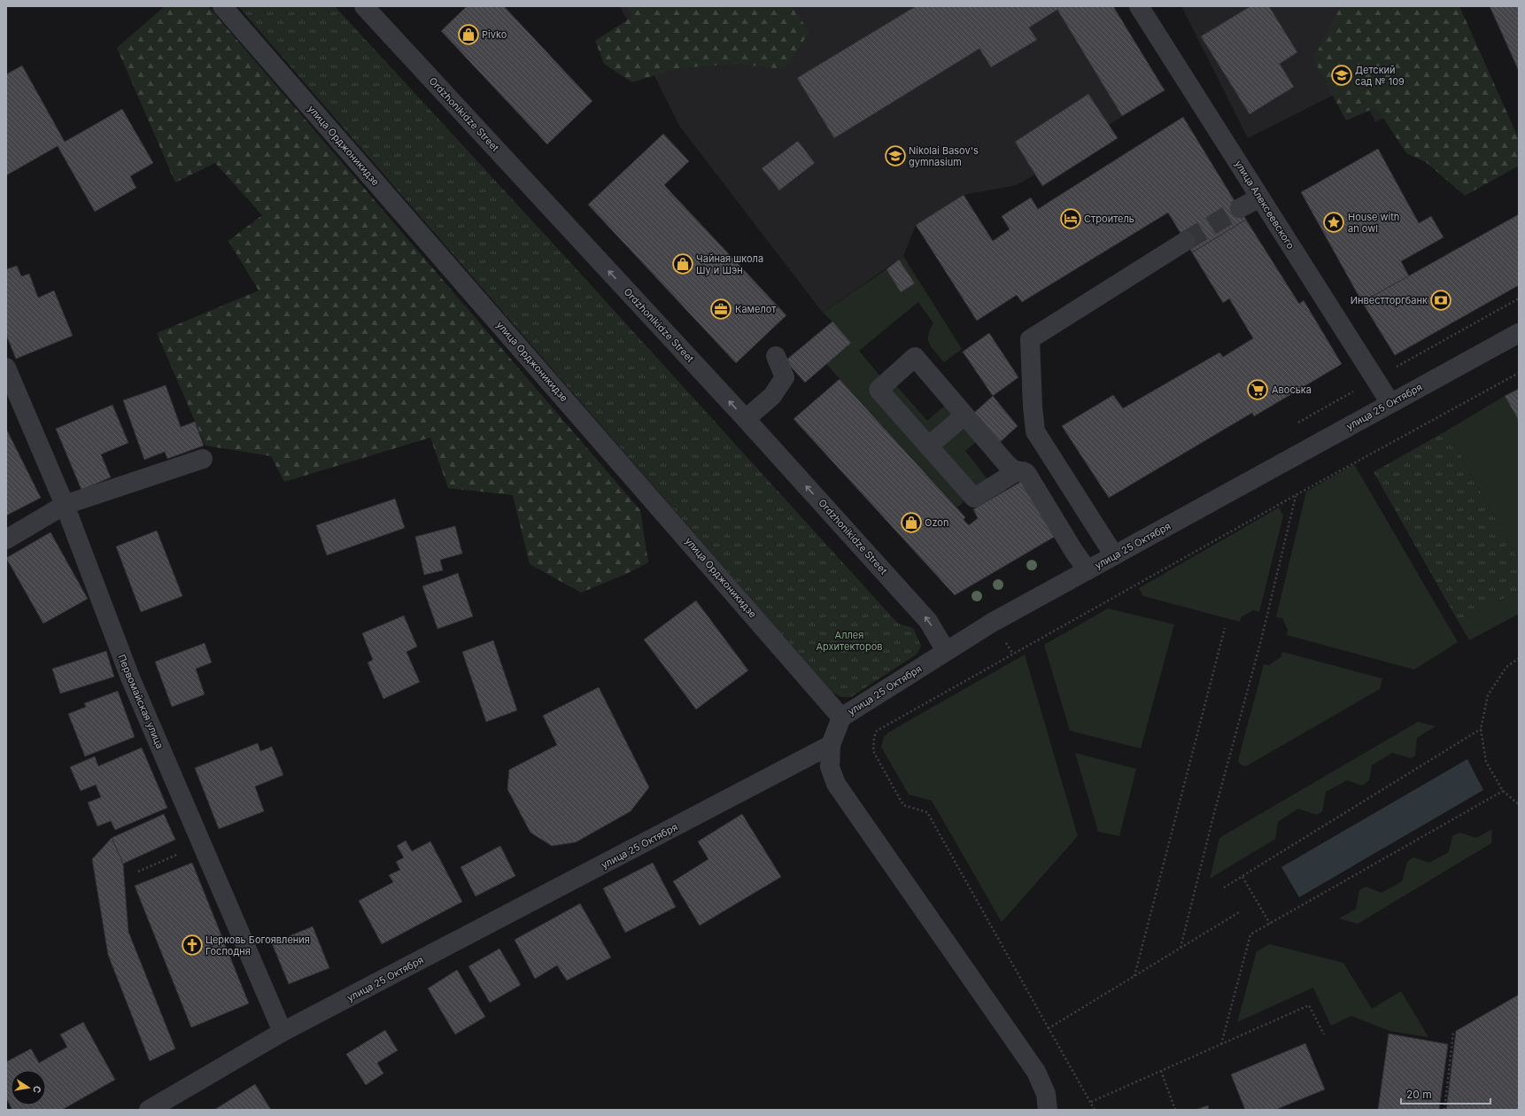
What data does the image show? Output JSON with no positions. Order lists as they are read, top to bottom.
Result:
{
  "streets": {
    "street": [
      "Ordzhonikidze Street",
      "улица Орджоникидзе",
      "улица Алексеевского",
      "улица 25 Октября",
      "Первомайская улица"
    ]
  },
  "crossings": [
    ["Ordzhonikidze Street", "улица 25 Октября"],
    ["улица Орджоникидзе", "улица 25 Октября"],
    ["улица Алексеевского", "улица 25 Октября"],
    ["улица 25 Октября", "Первомайская улица"]
  ],
  "one_way": ["Ordzhonikidze Street"],
  "parks": ["Аллея Архитекторов"],
  "places": {
    "shop": ["Pivko", "Чайная школа Шу и Шэн", "Ozon"],
    "school or university": ["Детский сад № 109", "Nikolai Basov's gymnasium"],
    "hotel": ["Строитель"],
    "place": ["House with an owl"],
    "bank": ["Инвестторгбанк"],
    "office": ["Камелот"],
    "supermarket": ["Авоська"],
    "church": ["Церковь Богоявления Господня"]
  },
  "scale_bar": "20 m",
  "north": "right"
}
